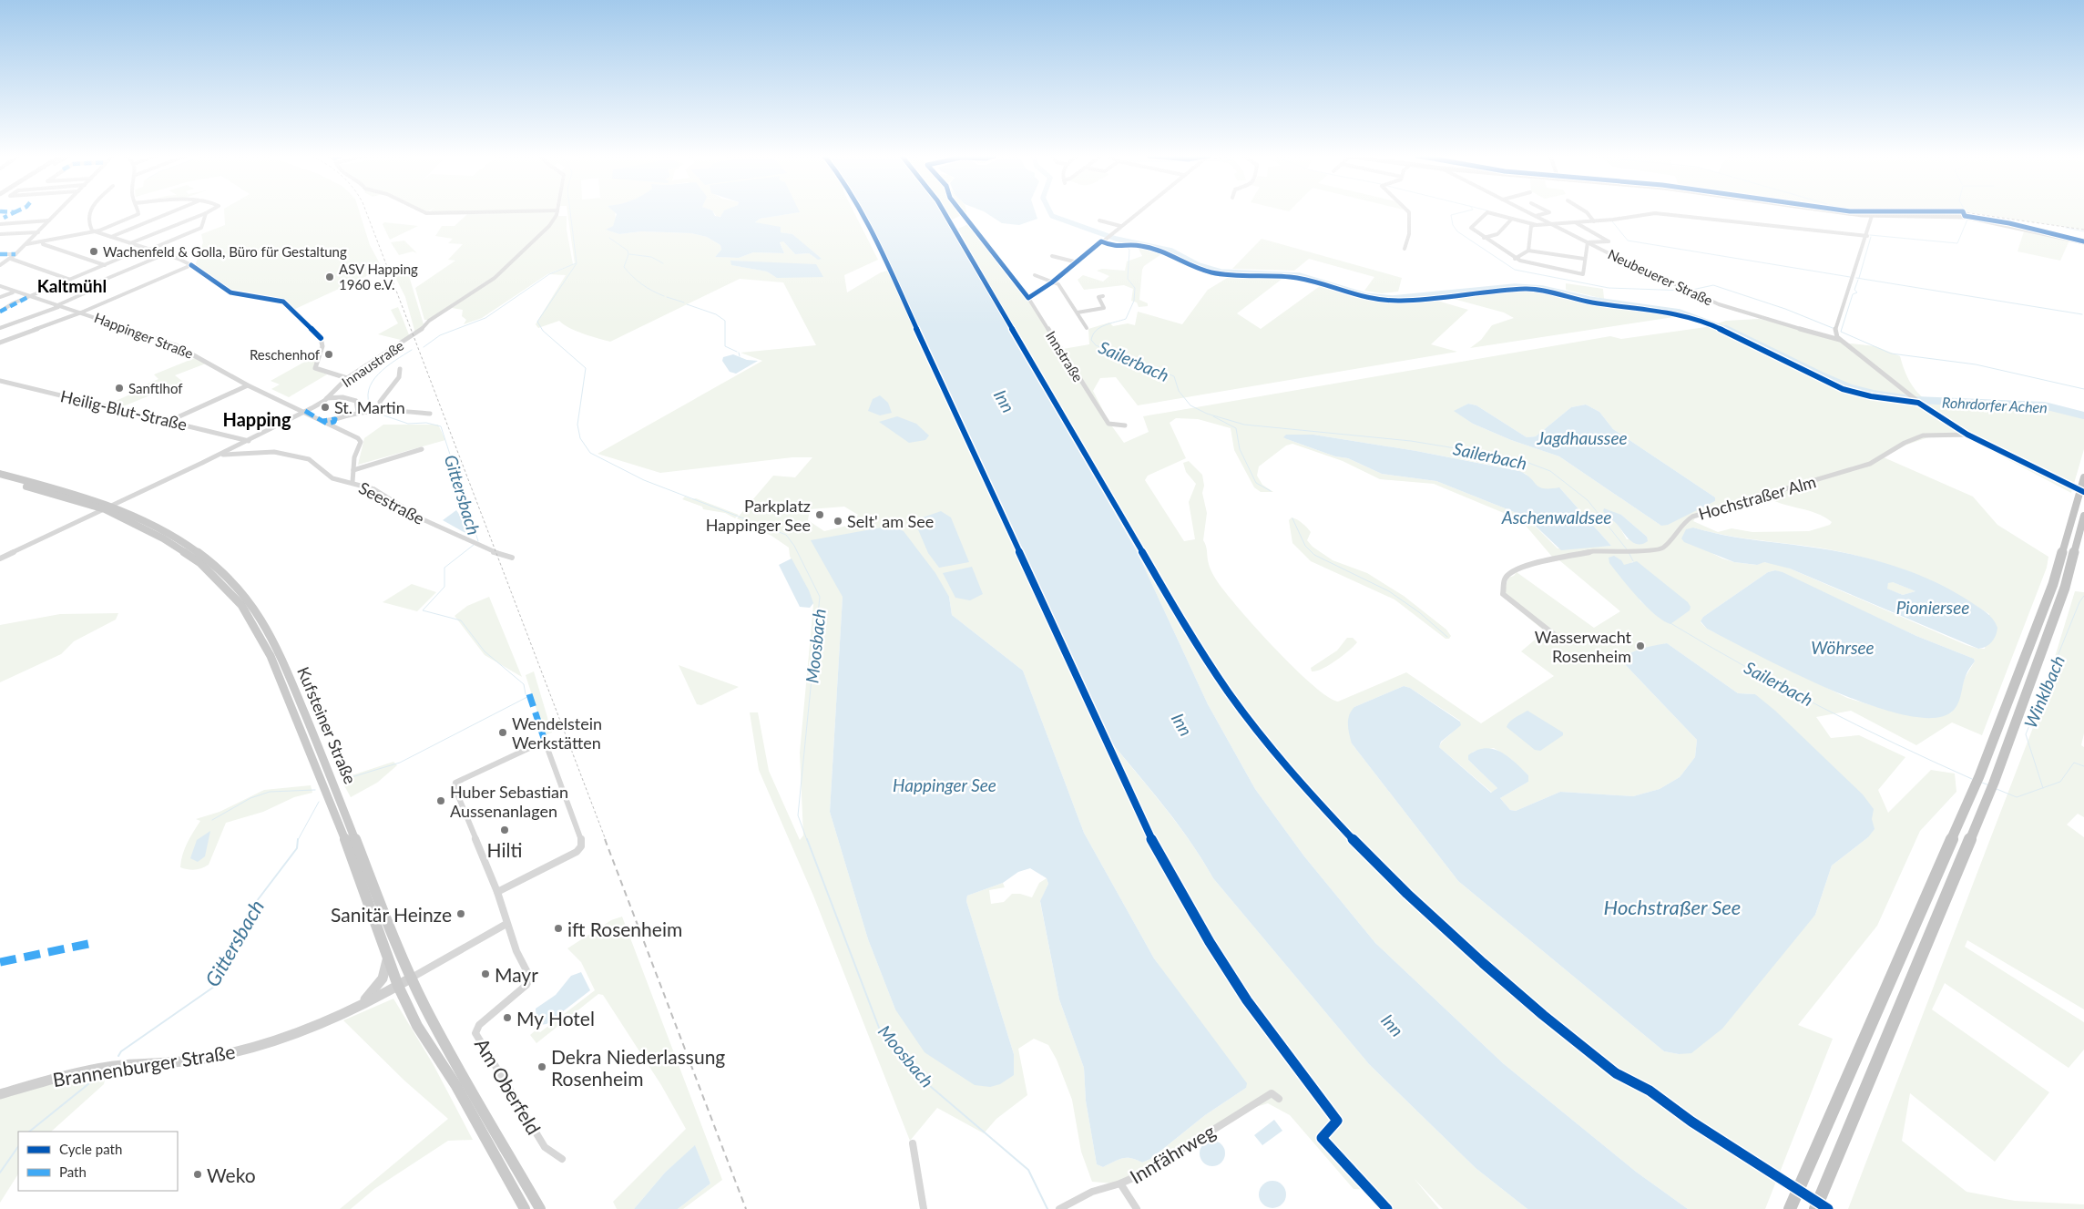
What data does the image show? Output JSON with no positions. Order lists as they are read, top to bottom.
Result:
{
  "streets": {
    "main road": ["Kufsteiner Straße", "Brannenburger Straße"],
    "street": [
      "Neubeuerer Straße",
      "Happinger Straße",
      "Innstraße",
      "Innaustraße",
      "Heilig-Blut-Straße",
      "Hochstraßer Alm",
      "Seestraße",
      "Am Oberfeld",
      "Innfährweg"
    ]
  },
  "crossings": [
    ["Happinger Straße", "Innaustraße"],
    ["Innaustraße", "Heilig-Blut-Straße"],
    ["Innaustraße", "Seestraße"],
    ["Innaustraße", "Kufsteiner Straße"],
    ["Kufsteiner Straße", "Brannenburger Straße"]
  ],
  "districts": ["Kaltmühl", "Happing"],
  "water": [
    "Sailerbach",
    "Inn",
    "Rohrdorfer Achen",
    "Jagdhaussee",
    "Gittersbach",
    "Aschenwaldsee",
    "Pioniersee",
    "Moosbach",
    "Wöhrsee",
    "Winklbach",
    "Happinger See",
    "Hochstraßer See"
  ],
  "places": [
    "Wachenfeld & Golla, Büro für Gestaltung",
    "ASV Happing 1960 e.V.",
    "Reschenhof",
    "Sanftlhof",
    "St. Martin",
    "Parkplatz Happinger See",
    "Selt' am See",
    "Wasserwacht Rosenheim",
    "Wendelstein Werkstätten",
    "Huber Sebastian Aussenanlagen",
    "Hilti",
    "Sanitär Heinze",
    "ift Rosenheim",
    "Mayr",
    "My Hotel",
    "Dekra Niederlassung Rosenheim",
    "Weko"
  ],
  "legend": ["Cycle path", "Path"]
}
